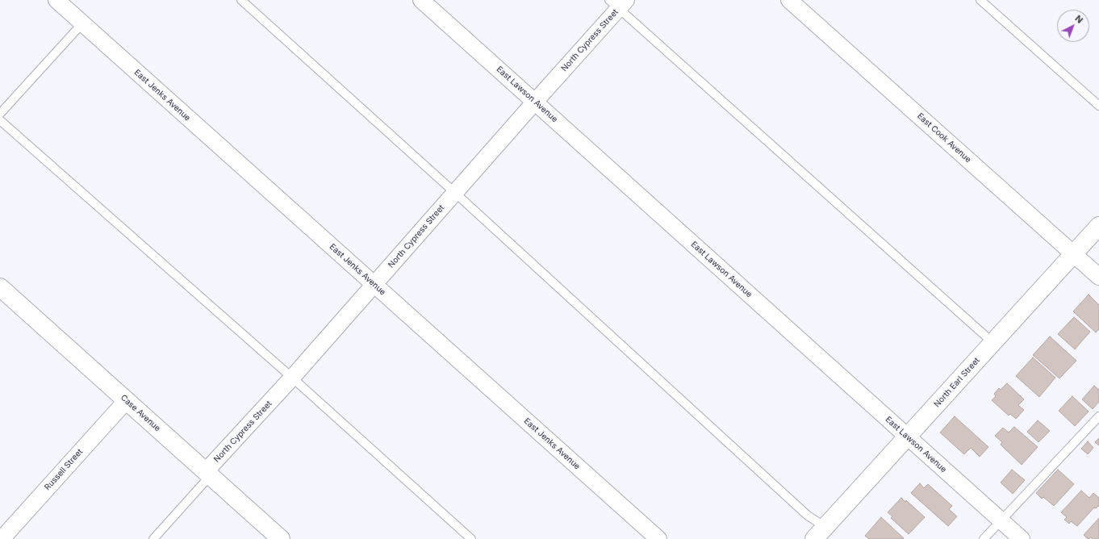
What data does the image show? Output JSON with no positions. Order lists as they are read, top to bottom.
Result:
{
  "streets": {
    "street": [
      "North Cypress Street",
      "East Lawson Avenue",
      "East Jenks Avenue",
      "East Cook Avenue",
      "North Earl Street",
      "Case Avenue",
      "Russell Street"
    ]
  },
  "crossings": [
    ["North Cypress Street", "East Lawson Avenue"],
    ["North Cypress Street", "East Jenks Avenue"],
    ["North Cypress Street", "Case Avenue"],
    ["East Lawson Avenue", "North Earl Street"],
    ["East Cook Avenue", "North Earl Street"],
    ["Case Avenue", "Russell Street"]
  ],
  "north": "top right"
}
